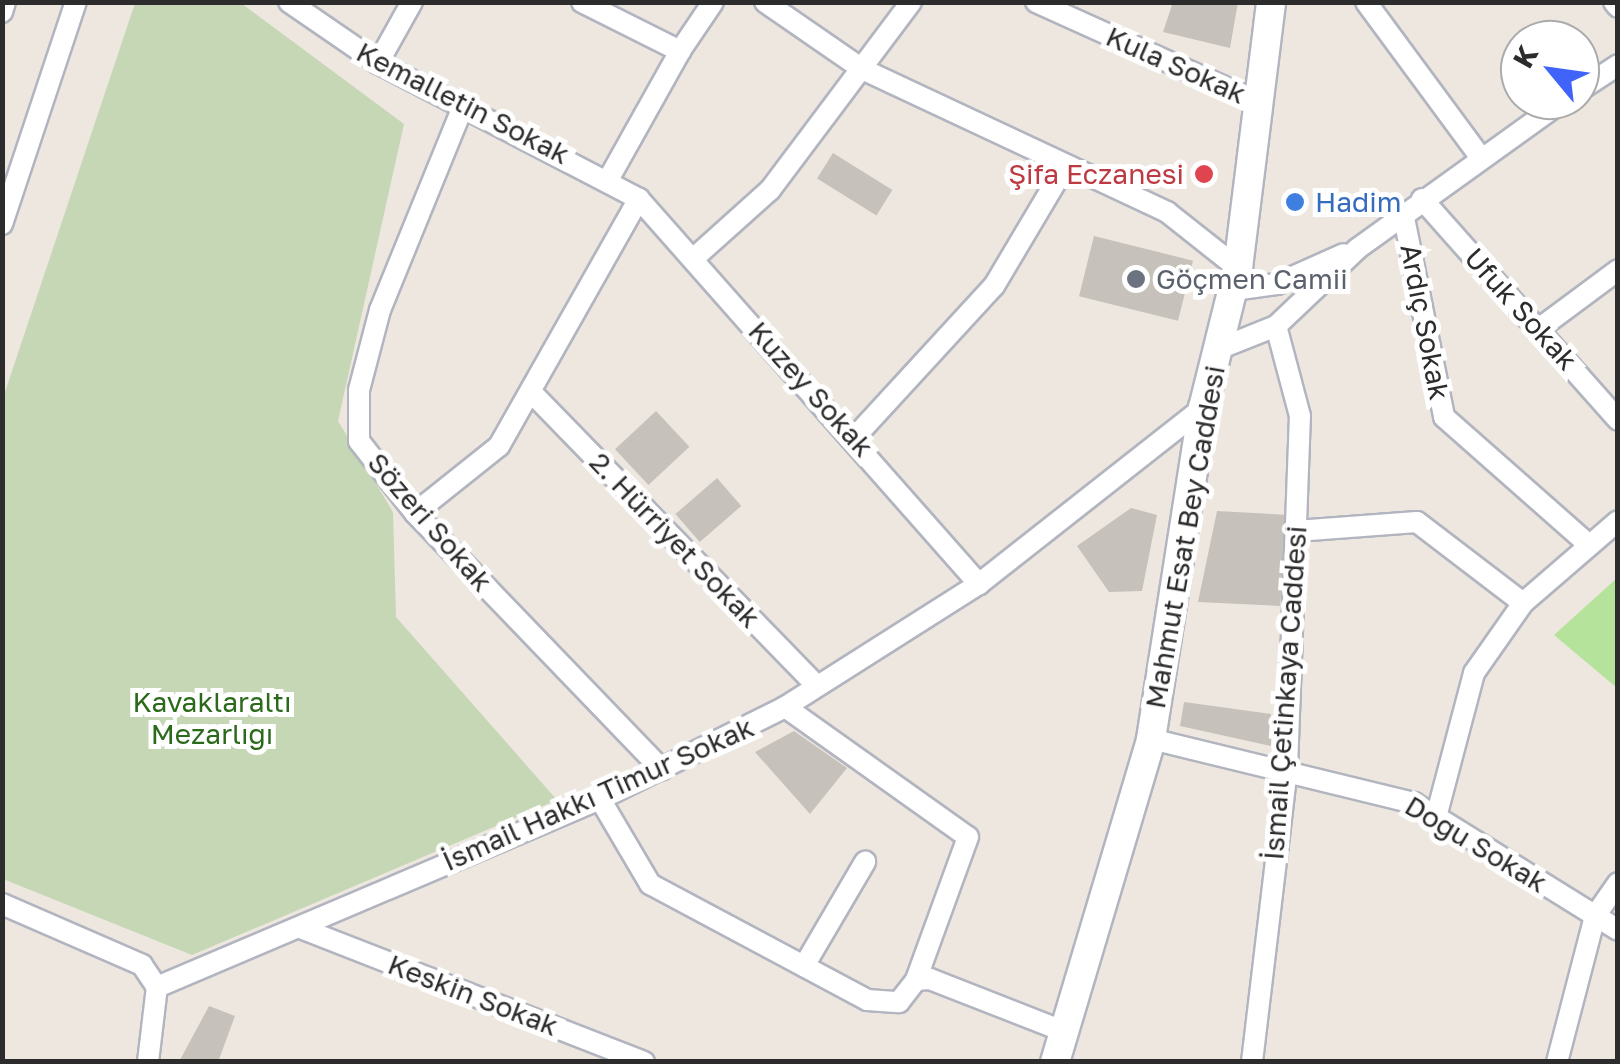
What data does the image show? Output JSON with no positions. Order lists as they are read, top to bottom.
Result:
{
  "streets": {
    "street": [
      "Kula Sokak",
      "Kemalletin Sokak",
      "Ufuk Sokak",
      "Ardıç Sokak",
      "Kuzey Sokak",
      "Sözeri Sokak",
      "Mahmut Esat Bey Caddesi",
      "2. Hürriyet Sokak",
      "İsmail Çetinkaya Caddesi",
      "İsmail Hakkı Timur Sokak",
      "Doğu Sokak",
      "Keskin Sokak"
    ]
  },
  "crossings": [
    ["Kula Sokak", "Mahmut Esat Bey Caddesi"],
    ["Kemalletin Sokak", "Kuzey Sokak"],
    ["Kemalletin Sokak", "Sözeri Sokak"],
    ["Kuzey Sokak", "İsmail Hakkı Timur Sokak"],
    ["Sözeri Sokak", "İsmail Hakkı Timur Sokak"],
    ["Mahmut Esat Bey Caddesi", "İsmail Hakkı Timur Sokak"],
    ["Mahmut Esat Bey Caddesi", "Doğu Sokak"],
    ["2. Hürriyet Sokak", "İsmail Hakkı Timur Sokak"],
    ["İsmail Çetinkaya Caddesi", "Doğu Sokak"],
    ["İsmail Hakkı Timur Sokak", "Keskin Sokak"]
  ],
  "parks": ["Kavaklaraltı Mezarlığı"],
  "places": ["Şifa Eczanesi", "Hadim", "Göçmen Camii"],
  "north": "top left"
}
